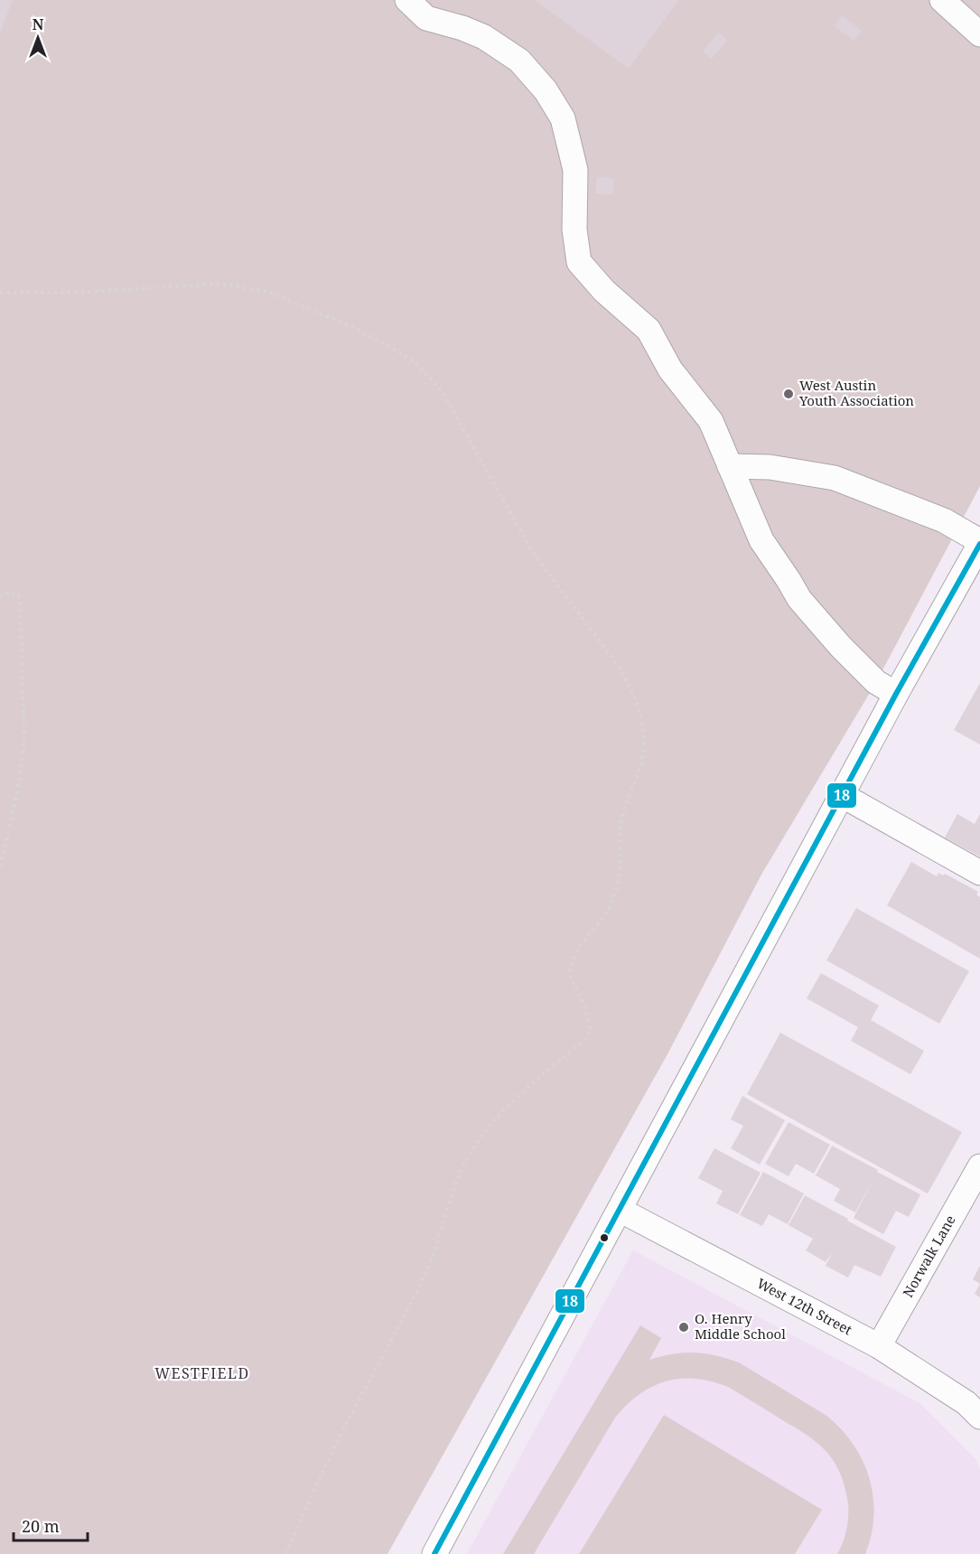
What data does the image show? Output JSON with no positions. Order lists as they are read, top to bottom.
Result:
{
  "streets": {
    "street": ["Norwalk Lane", "West 12th Street"]
  },
  "crossings": [
    ["Norwalk Lane", "West 12th Street"]
  ],
  "districts": ["WESTFIELD"],
  "places": ["West Austin Youth Association", "O. Henry Middle School"],
  "lines": ["transit line 18"],
  "scale_bar": "20 m",
  "north": "top"
}
